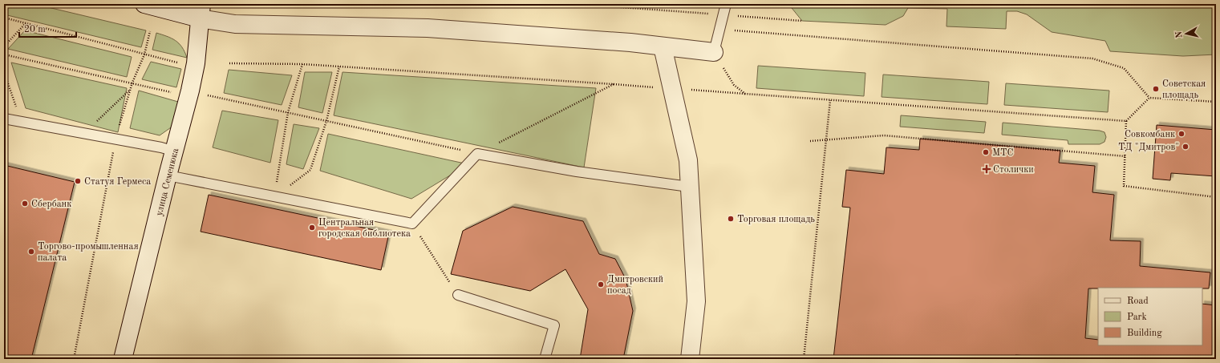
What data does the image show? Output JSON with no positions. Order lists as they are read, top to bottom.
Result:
{
  "streets": {
    "street": ["улица Семенюка"]
  },
  "places": {
    "other": [
      "Советская площадь",
      "Совкомбанк",
      "ТД \"Дмитров\"",
      "МТС",
      "Статуя Гермеса",
      "Сбербанк",
      "Торговая площадь",
      "Центральная городская библиотека",
      "Торгово-промышленная палата",
      "Дмитровский посад"
    ],
    "health": ["Столички"]
  },
  "legend": ["Road", "Park", "Building"],
  "scale_bar": "20 m",
  "north": "left"
}
